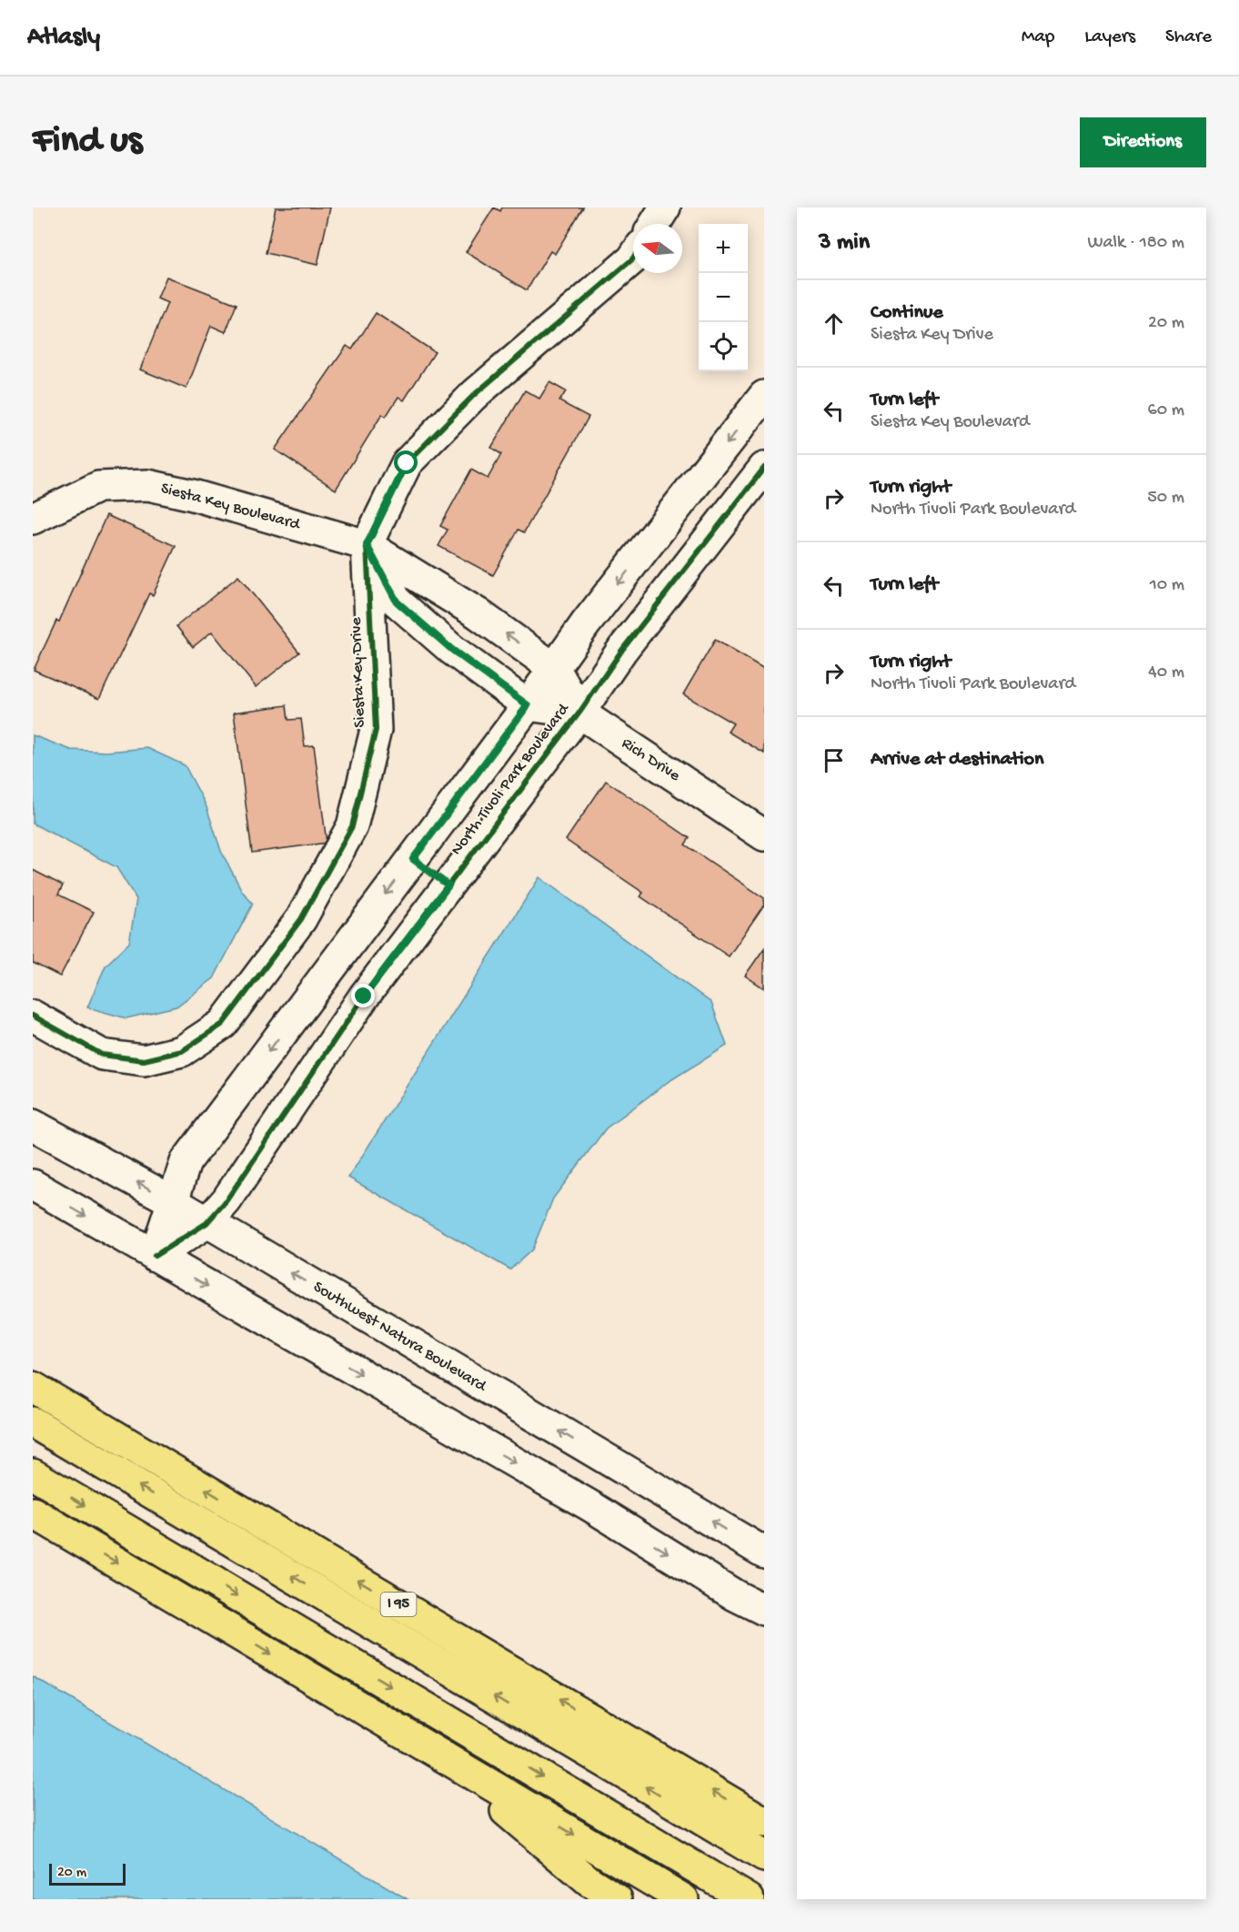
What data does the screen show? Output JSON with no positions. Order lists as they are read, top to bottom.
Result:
{
  "streets": {
    "highway": ["I 95"],
    "street": [
      "Siesta Key Boulevard",
      "Siesta Key Drive",
      "Rich Drive",
      "North Tivoli Park Boulevard",
      "Southwest Natura Boulevard"
    ]
  },
  "crossings": [
    ["Siesta Key Boulevard", "Siesta Key Drive"],
    ["Siesta Key Boulevard", "Rich Drive"],
    ["Siesta Key Boulevard", "North Tivoli Park Boulevard"],
    ["Rich Drive", "North Tivoli Park Boulevard"],
    ["North Tivoli Park Boulevard", "Southwest Natura Boulevard"]
  ],
  "scale_bar": "20 m",
  "north": "left",
  "page": {
    "header": "Atlasly",
    "nav": ["Map", "Layers", "Share"],
    "buttons": "Directions",
    "title": "Find us",
    "heading": ["3 min", "Walk · 180 m"],
    "map_buttons": ["+", "−"],
    "list": [
      ["Continue", "Siesta Key Drive", "20 m"],
      ["Turn left", "Siesta Key Boulevard", "60 m"],
      ["Turn right", "North Tivoli Park Boulevard", "50 m"],
      ["Turn left", "10 m"],
      ["Turn right", "North Tivoli Park Boulevard", "40 m"],
      "Arrive at destination"
    ],
    "scale": "20 m"
  }
}
